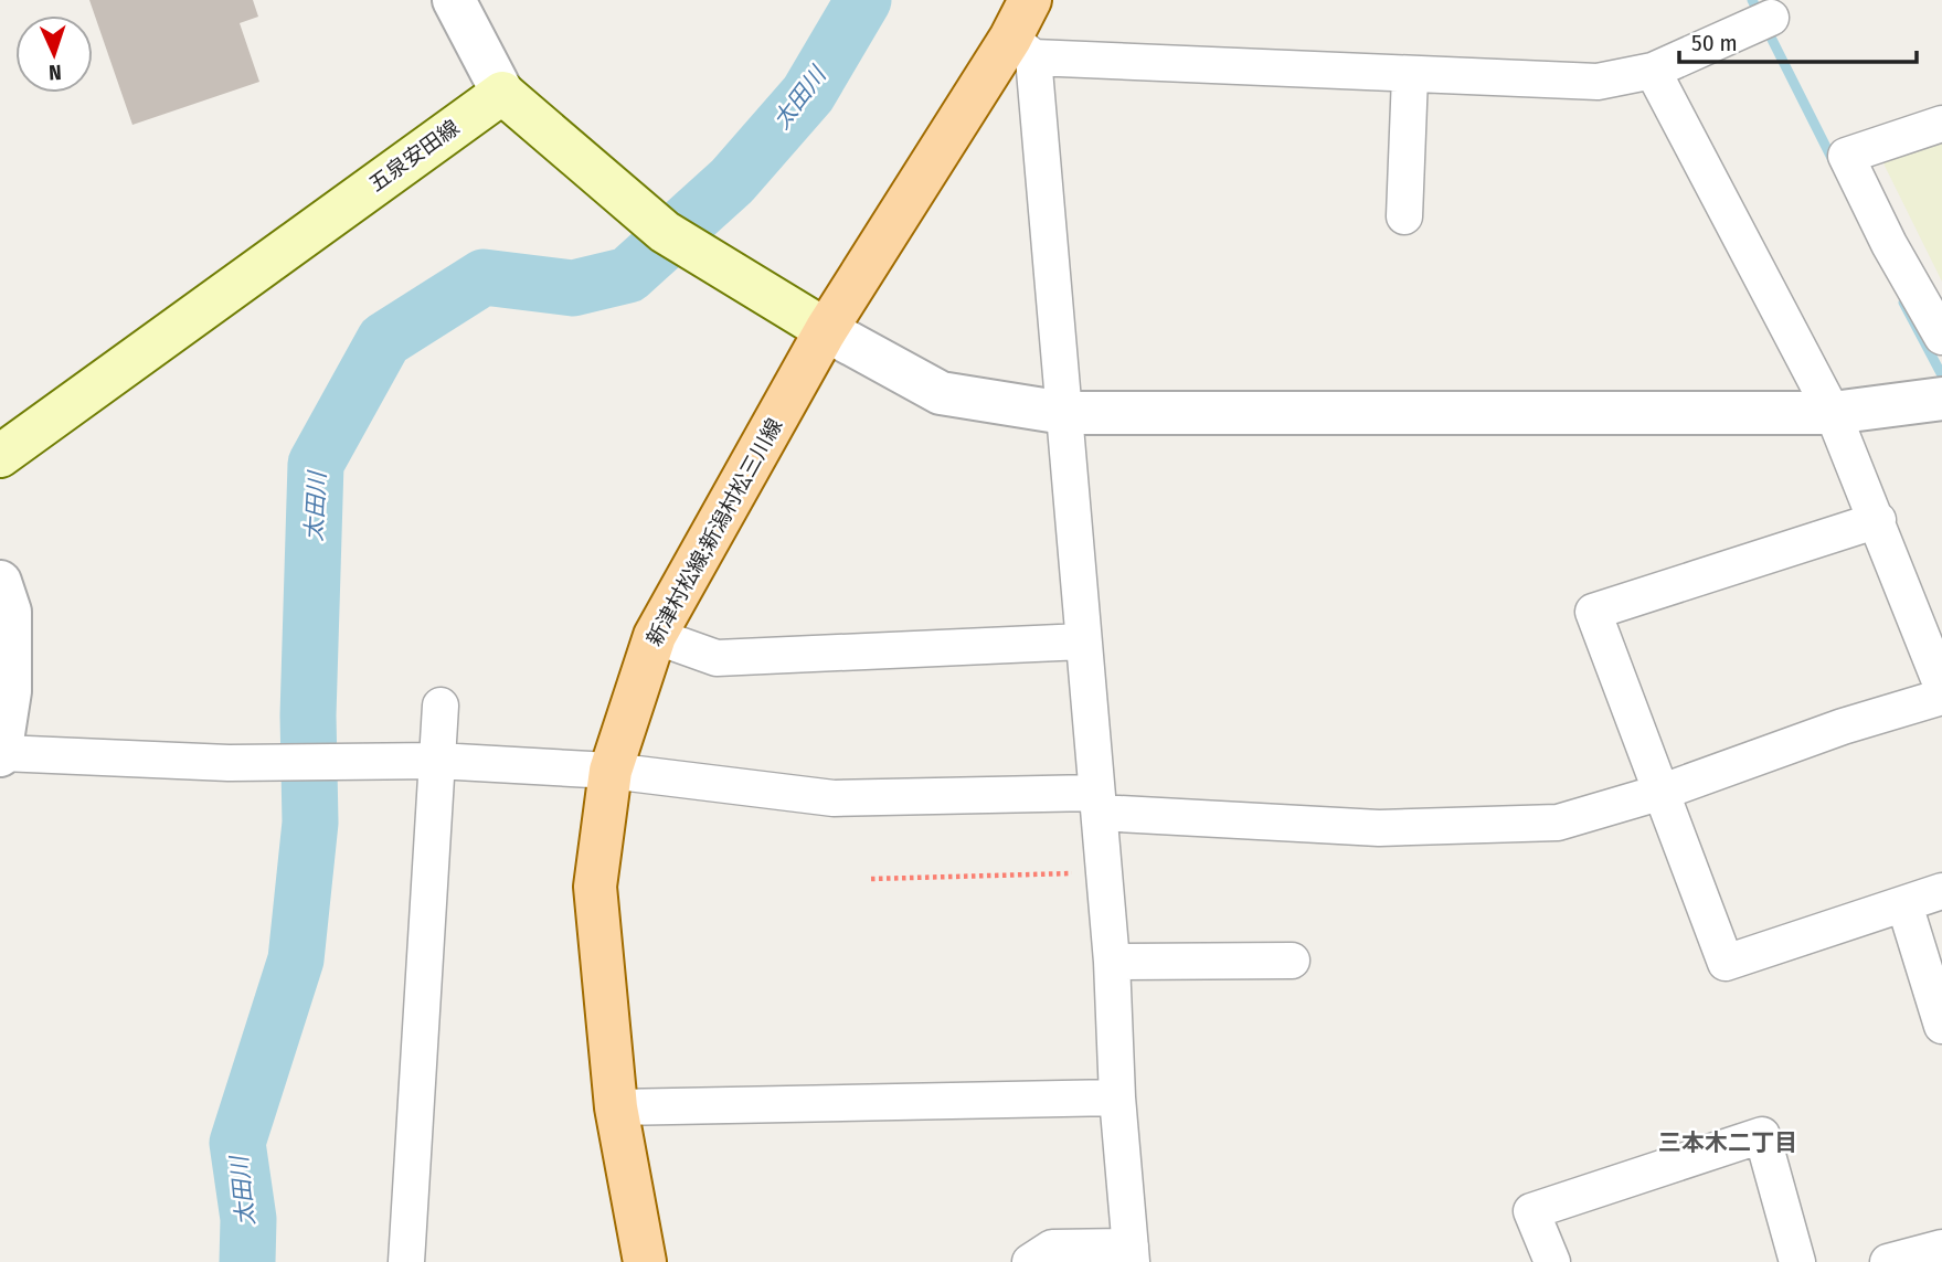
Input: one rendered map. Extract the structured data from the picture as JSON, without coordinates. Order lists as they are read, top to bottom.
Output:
{
  "streets": {
    "main road": ["五泉安田線", "新津村松線;新潟村松三川線"]
  },
  "districts": ["三本木二丁目"],
  "water": ["太田川"],
  "scale_bar": "50 m",
  "north": "bottom"
}
